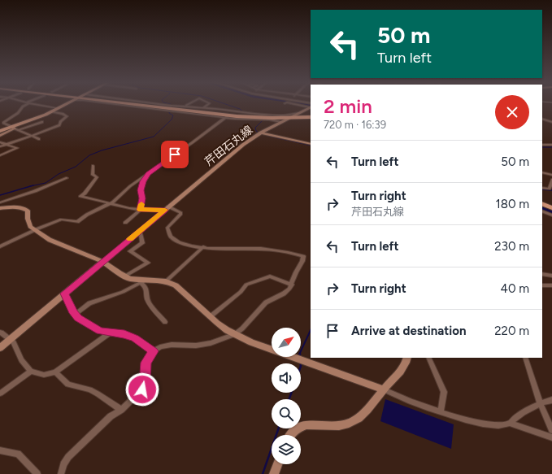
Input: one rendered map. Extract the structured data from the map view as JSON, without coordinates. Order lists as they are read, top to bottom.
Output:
{
  "streets": {
    "street": ["芹田石丸線"]
  },
  "north": "top right",
  "page": {
    "turn": ["50 m", "Turn left"],
    "heading": ["2 min", "720 m · 16:39"],
    "list": [
      {
        "name": "Turn left",
        "value": "50 m"
      },
      {
        "name": "Turn right",
        "note": "芹田石丸線",
        "value": "180 m"
      },
      {
        "name": "Turn left",
        "value": "230 m"
      },
      {
        "name": "Turn right",
        "value": "40 m"
      },
      {
        "name": "Arrive at destination",
        "value": "220 m"
      }
    ]
  }
}
